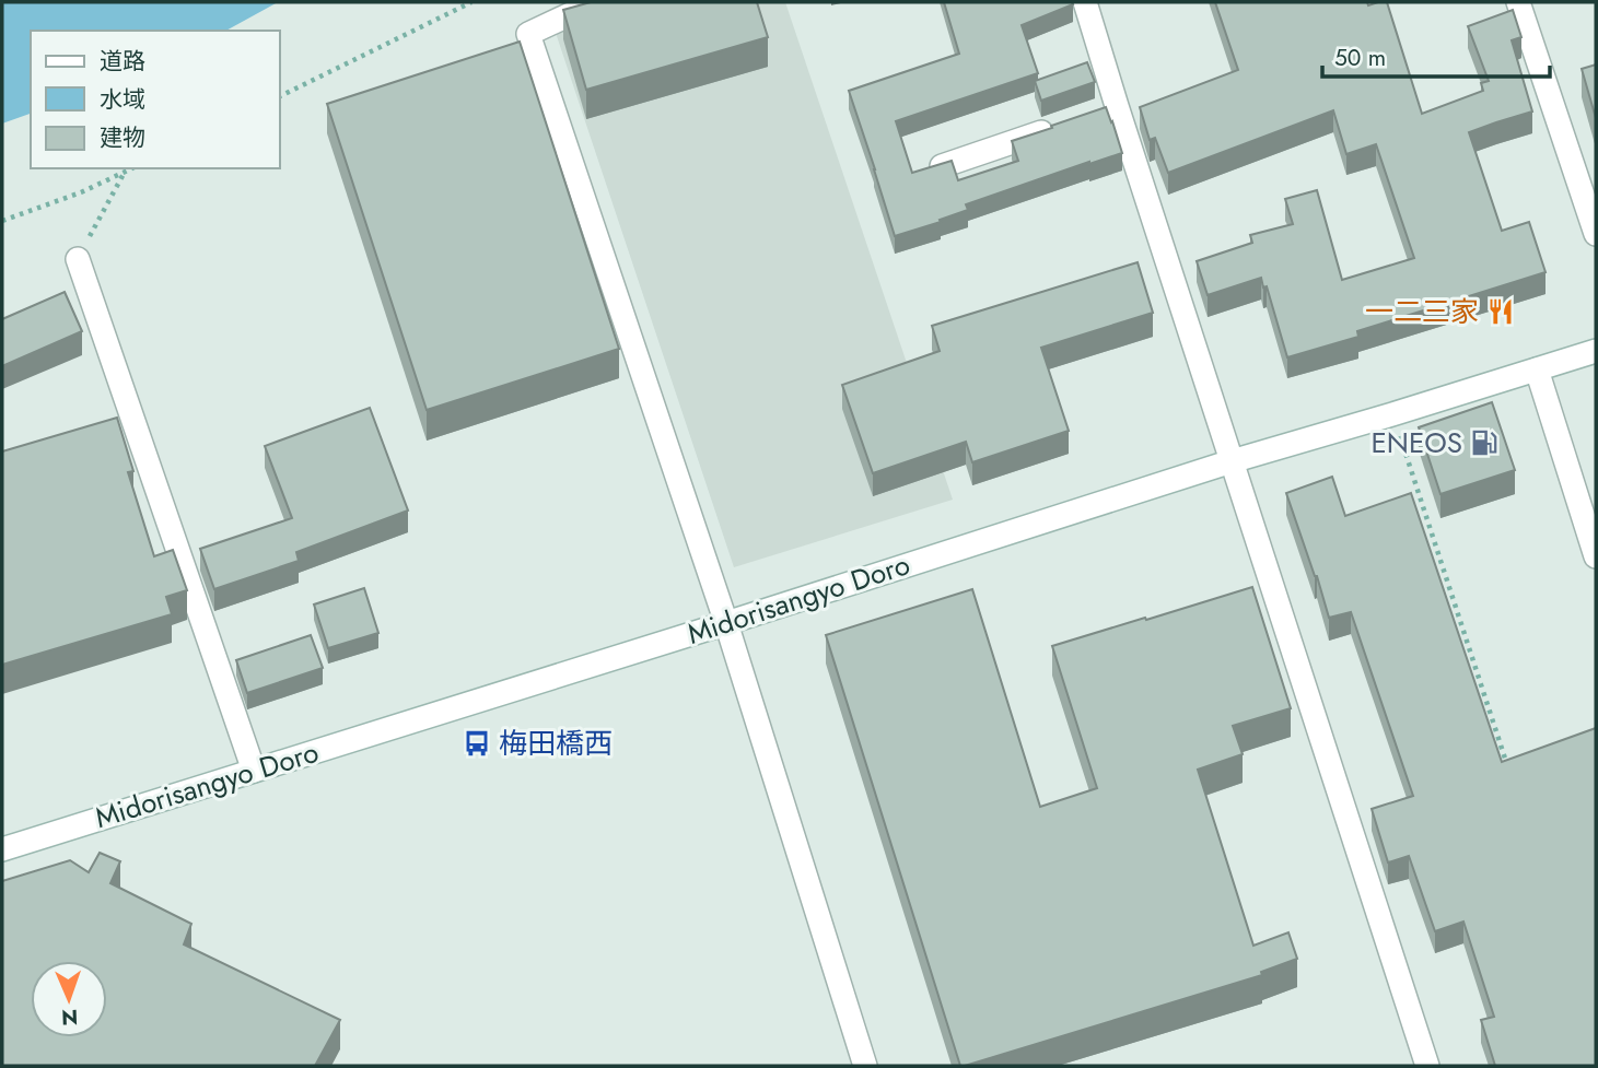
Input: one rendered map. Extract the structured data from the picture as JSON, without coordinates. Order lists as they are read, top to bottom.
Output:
{
  "streets": {
    "street": ["Midorisangyo Doro"]
  },
  "places": {
    "restaurant": ["一二三家"],
    "fuel station": ["ENEOS"],
    "bus stop": ["梅田橋西"]
  },
  "legend": ["道路", "水域", "建物"],
  "scale_bar": "50 m",
  "north": "bottom"
}
